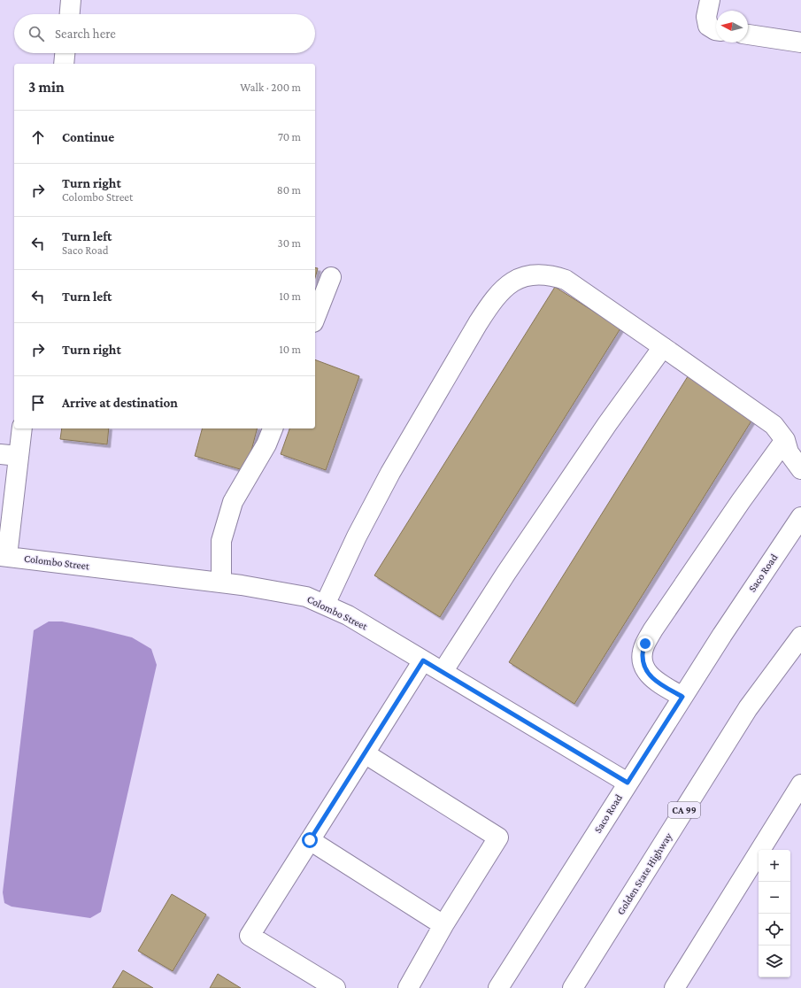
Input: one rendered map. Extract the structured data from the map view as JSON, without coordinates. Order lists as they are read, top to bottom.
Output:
{
  "streets": {
    "main road": [
      "Colombo Street",
      "Saco Road",
      "CA 99",
      "Golden State Highway"
    ]
  },
  "crossings": [
    ["Colombo Street", "Saco Road"]
  ],
  "north": "left",
  "page": {
    "search": "Search here",
    "heading": ["3 min", "Walk · 200 m"],
    "list": [
      ["Continue", "70 m"],
      ["Turn right", "Colombo Street", "80 m"],
      ["Turn left", "Saco Road", "30 m"],
      ["Turn left", "10 m"],
      ["Turn right", "10 m"],
      "Arrive at destination"
    ],
    "map_buttons": ["+", "−"]
  }
}
